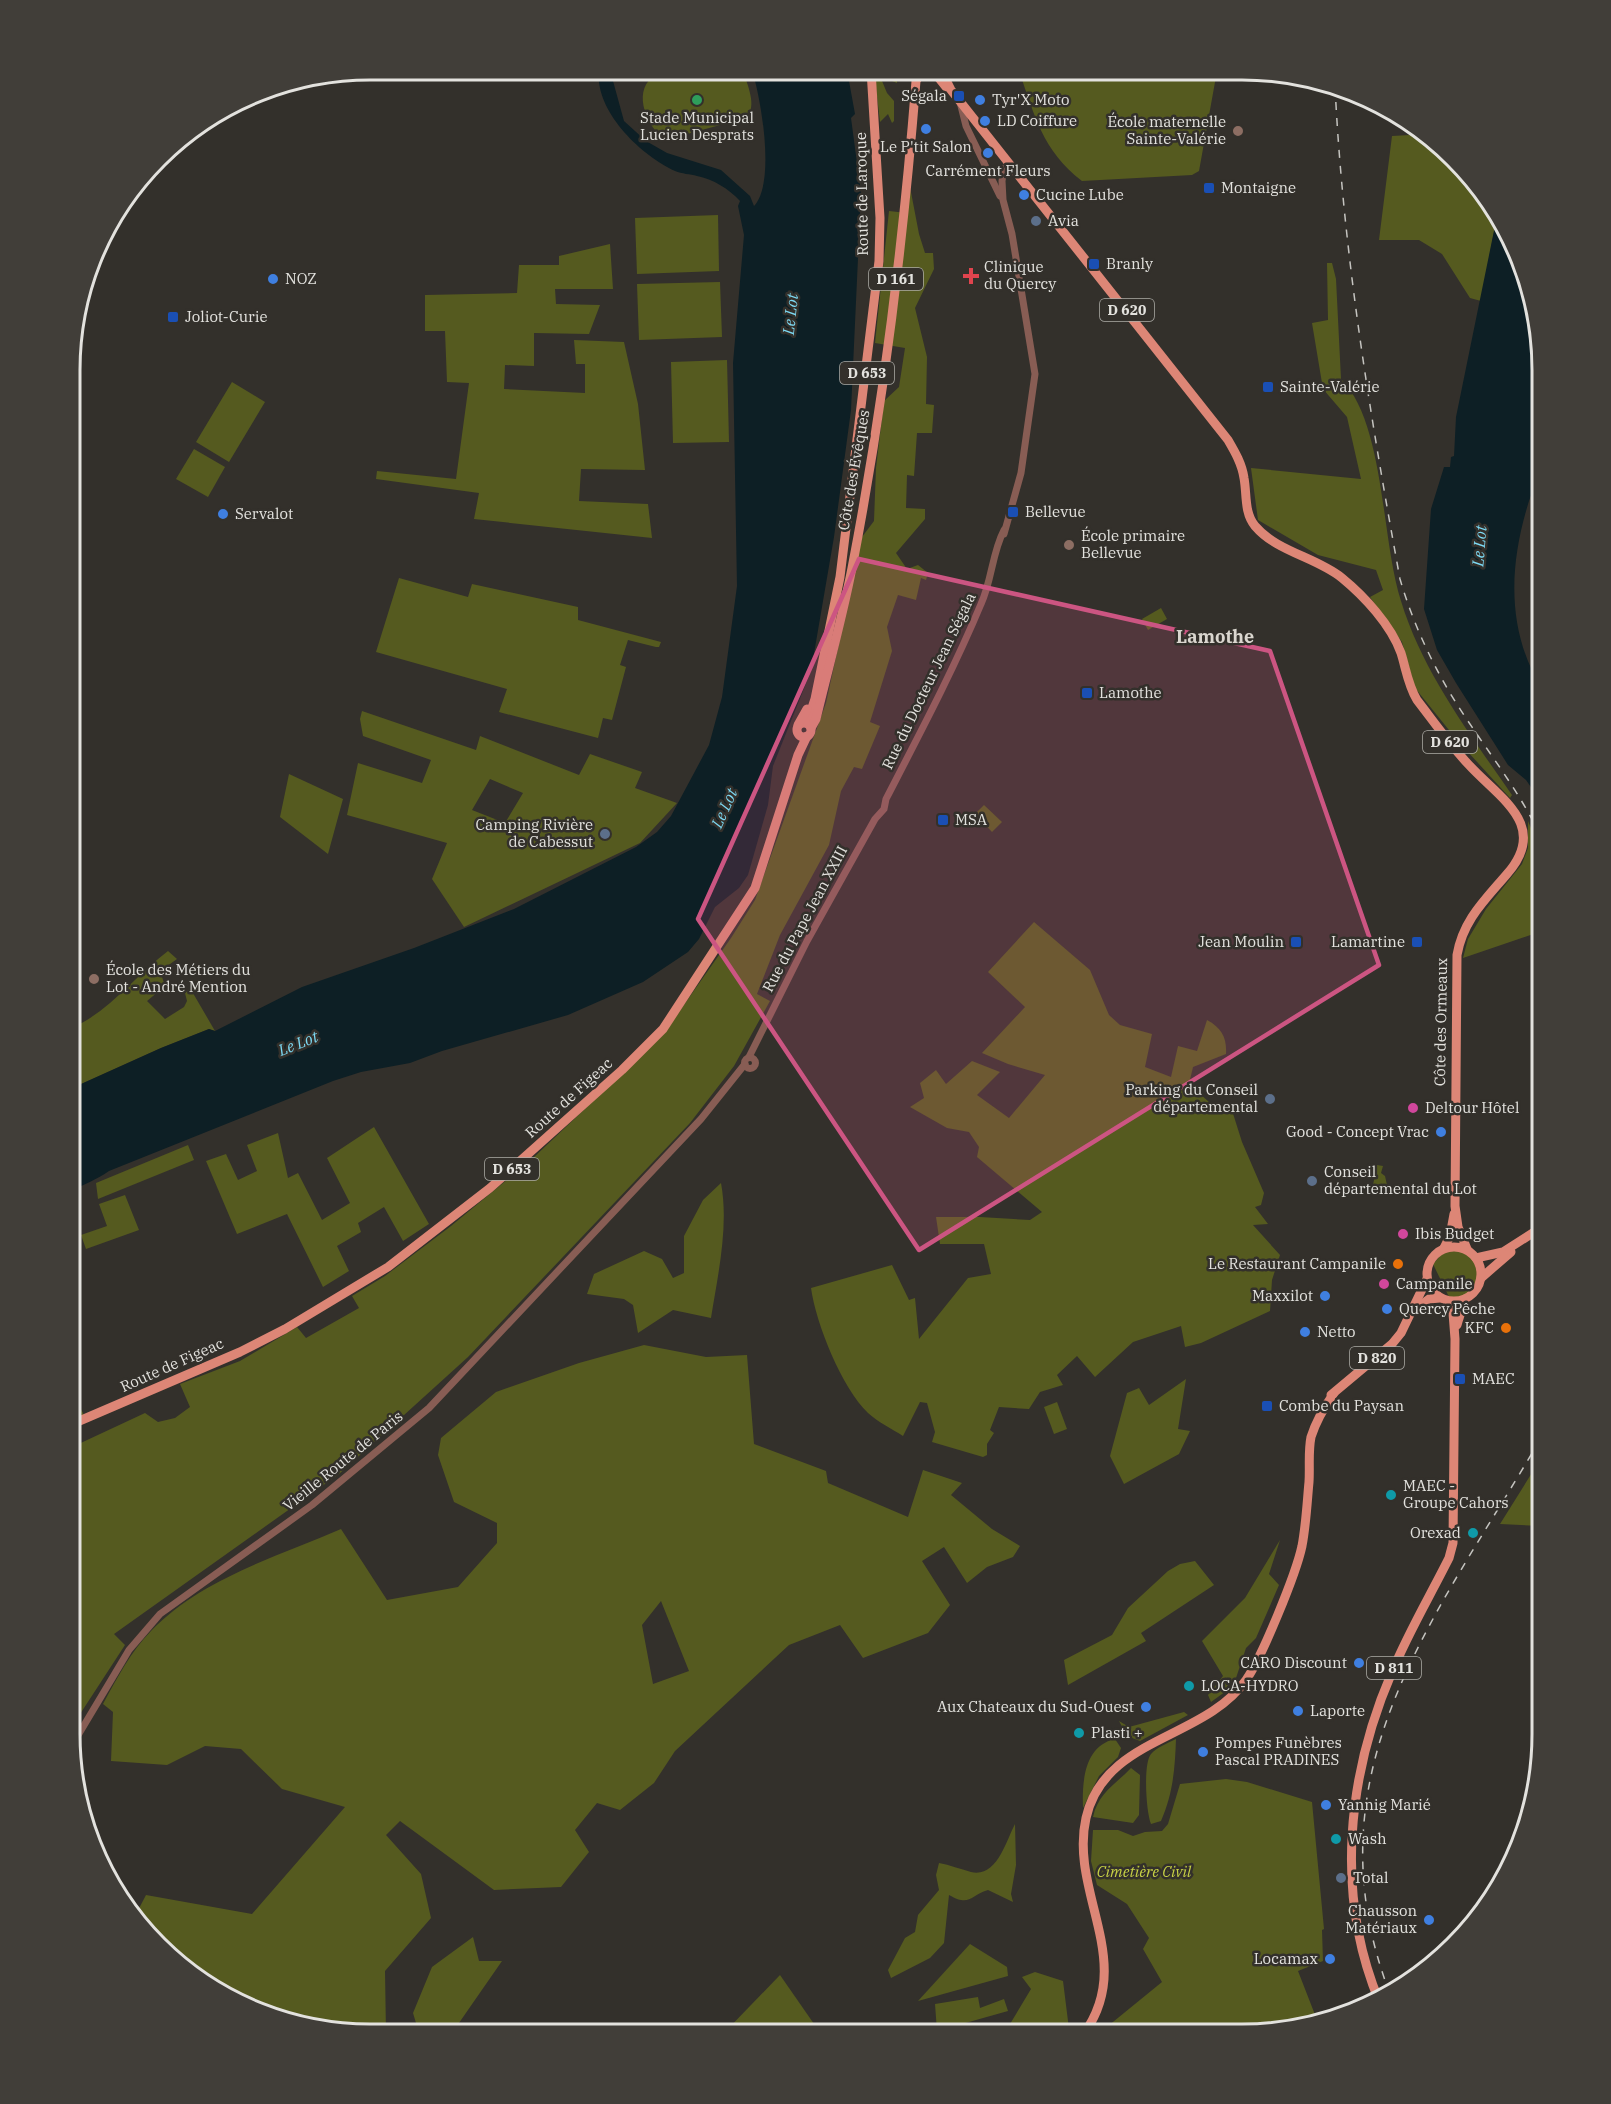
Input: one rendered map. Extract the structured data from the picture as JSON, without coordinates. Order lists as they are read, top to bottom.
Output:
{
  "streets": {
    "main road": [
      "Route de Laroque",
      "D 161",
      "D 620",
      "D 653",
      "Côte des Évêques",
      "Côte des Ormeaux",
      "Route de Figeac",
      "D 820",
      "D 811"
    ],
    "street": ["Rue du Docteur Jean Ségala", "Rue du Pape Jean XXIII", "Vieille Route de Paris"]
  },
  "crossings": [
    ["Route de Laroque", "Côte des Évêques"],
    ["Route de Laroque", "Route de Figeac"],
    ["D 620", "Rue du Docteur Jean Ségala"],
    ["D 620", "Côte des Ormeaux"],
    ["Côte des Évêques", "Route de Figeac"],
    ["Rue du Docteur Jean Ségala", "Rue du Pape Jean XXIII"],
    ["Rue du Docteur Jean Ségala", "Côte des Ormeaux"],
    ["Rue du Pape Jean XXIII", "Vieille Route de Paris"],
    ["Côte des Ormeaux", "D 820"],
    ["Côte des Ormeaux", "D 811"],
    ["D 820", "D 811"]
  ],
  "districts": ["Lamothe"],
  "water": ["Le Lot"],
  "parks": ["Cimetière Civil"],
  "places": {
    "transit": [
      "Ségala",
      "Montaigne",
      "Branly",
      "Joliot-Curie",
      "Sainte-Valérie",
      "Bellevue",
      "Lamothe",
      "MSA",
      "Jean Moulin",
      "Lamartine",
      "MAEC",
      "Combe du Paysan"
    ],
    "other": [
      "Stade Municipal Lucien Desprats",
      "Tyr'X Moto",
      "LD Coiffure",
      "Le P'tit Salon",
      "École maternelle Sainte-Valérie",
      "Carrément Fleurs",
      "Cucine Lube",
      "Avia",
      "NOZ",
      "Servalot",
      "École primaire Bellevue",
      "Camping Rivière de Cabessut",
      "École des Métiers du Lot - André Mention",
      "Parking du Conseil départemental",
      "Deltour Hôtel",
      "Good - Concept Vrac",
      "Conseil départemental du Lot",
      "Ibis Budget",
      "Le Restaurant Campanile",
      "Campanile",
      "Maxxilot",
      "Quercy Pêche",
      "KFC",
      "Netto",
      "MAEC - Groupe Cahors",
      "Orexad",
      "CARO Discount",
      "LOCA-HYDRO",
      "Aux Chateaux du Sud-Ouest",
      "Laporte",
      "Plasti +",
      "Pompes Funèbres Pascal PRADINES",
      "Yannig Marié",
      "Wash",
      "Total",
      "Chausson Matériaux",
      "Locamax"
    ],
    "health": ["Clinique du Quercy"]
  }
}
